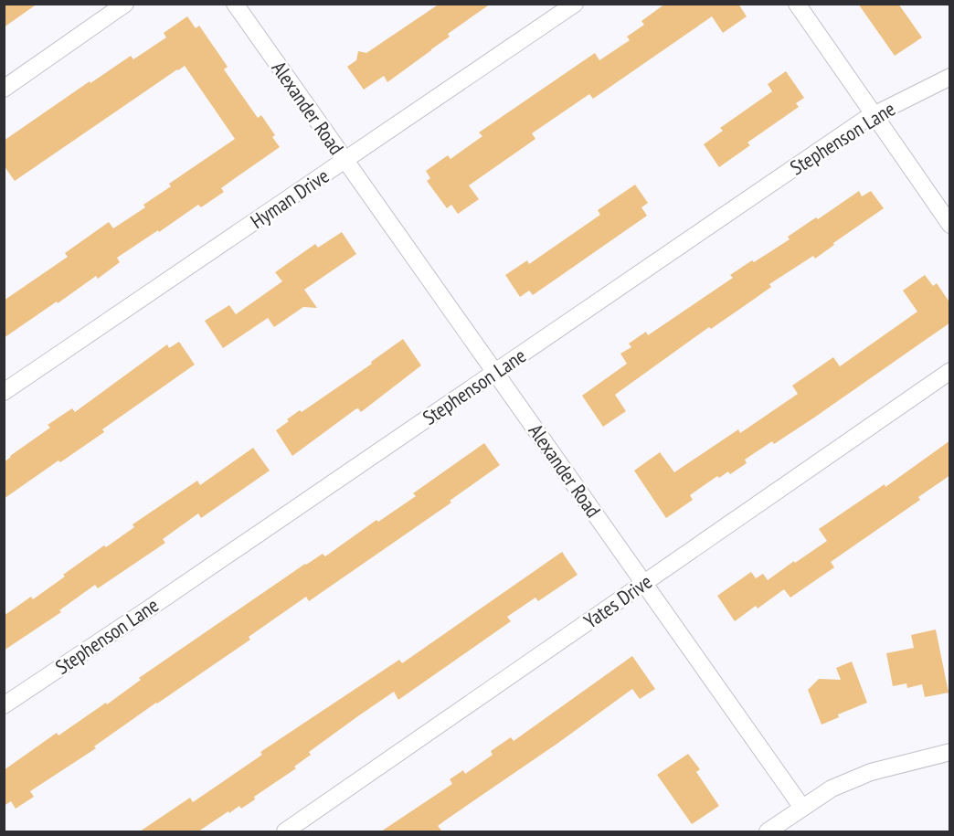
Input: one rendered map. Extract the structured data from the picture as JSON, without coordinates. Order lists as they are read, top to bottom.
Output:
{
  "streets": {
    "street": [
      "Alexander Road",
      "Stephenson Lane",
      "Hyman Drive",
      "Yates Drive"
    ]
  },
  "crossings": [
    ["Alexander Road", "Stephenson Lane"],
    ["Alexander Road", "Hyman Drive"],
    ["Alexander Road", "Yates Drive"]
  ]
}
